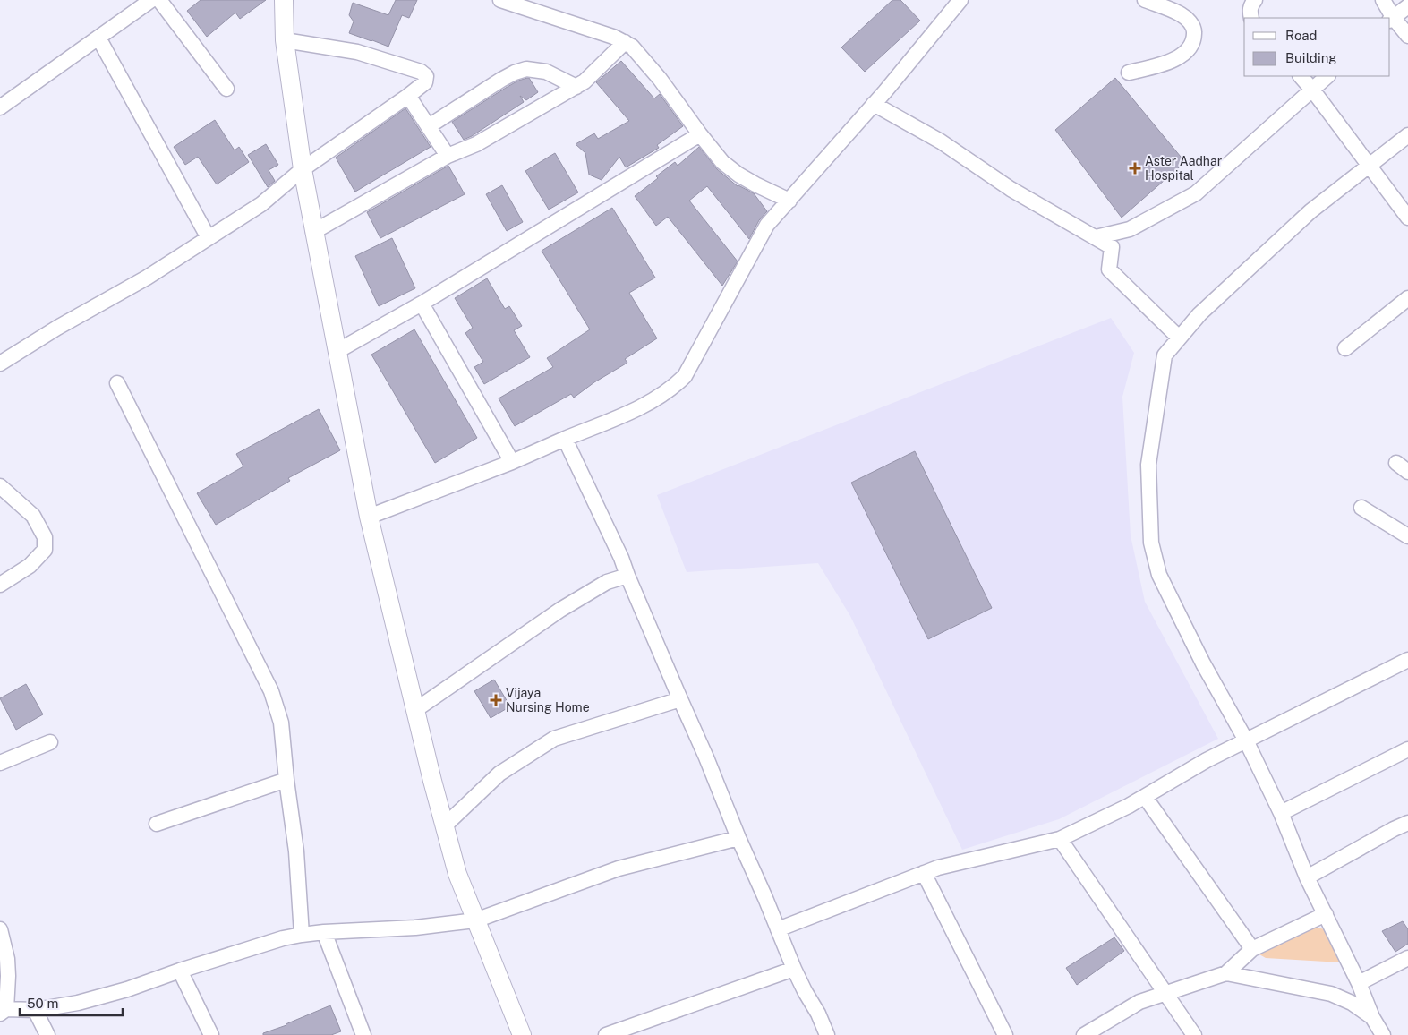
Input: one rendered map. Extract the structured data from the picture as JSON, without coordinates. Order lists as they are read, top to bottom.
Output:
{
  "places": {
    "health": ["Aster Aadhar Hospital", "Vijaya Nursing Home"]
  },
  "legend": ["Road", "Building"],
  "scale_bar": "50 m"
}
